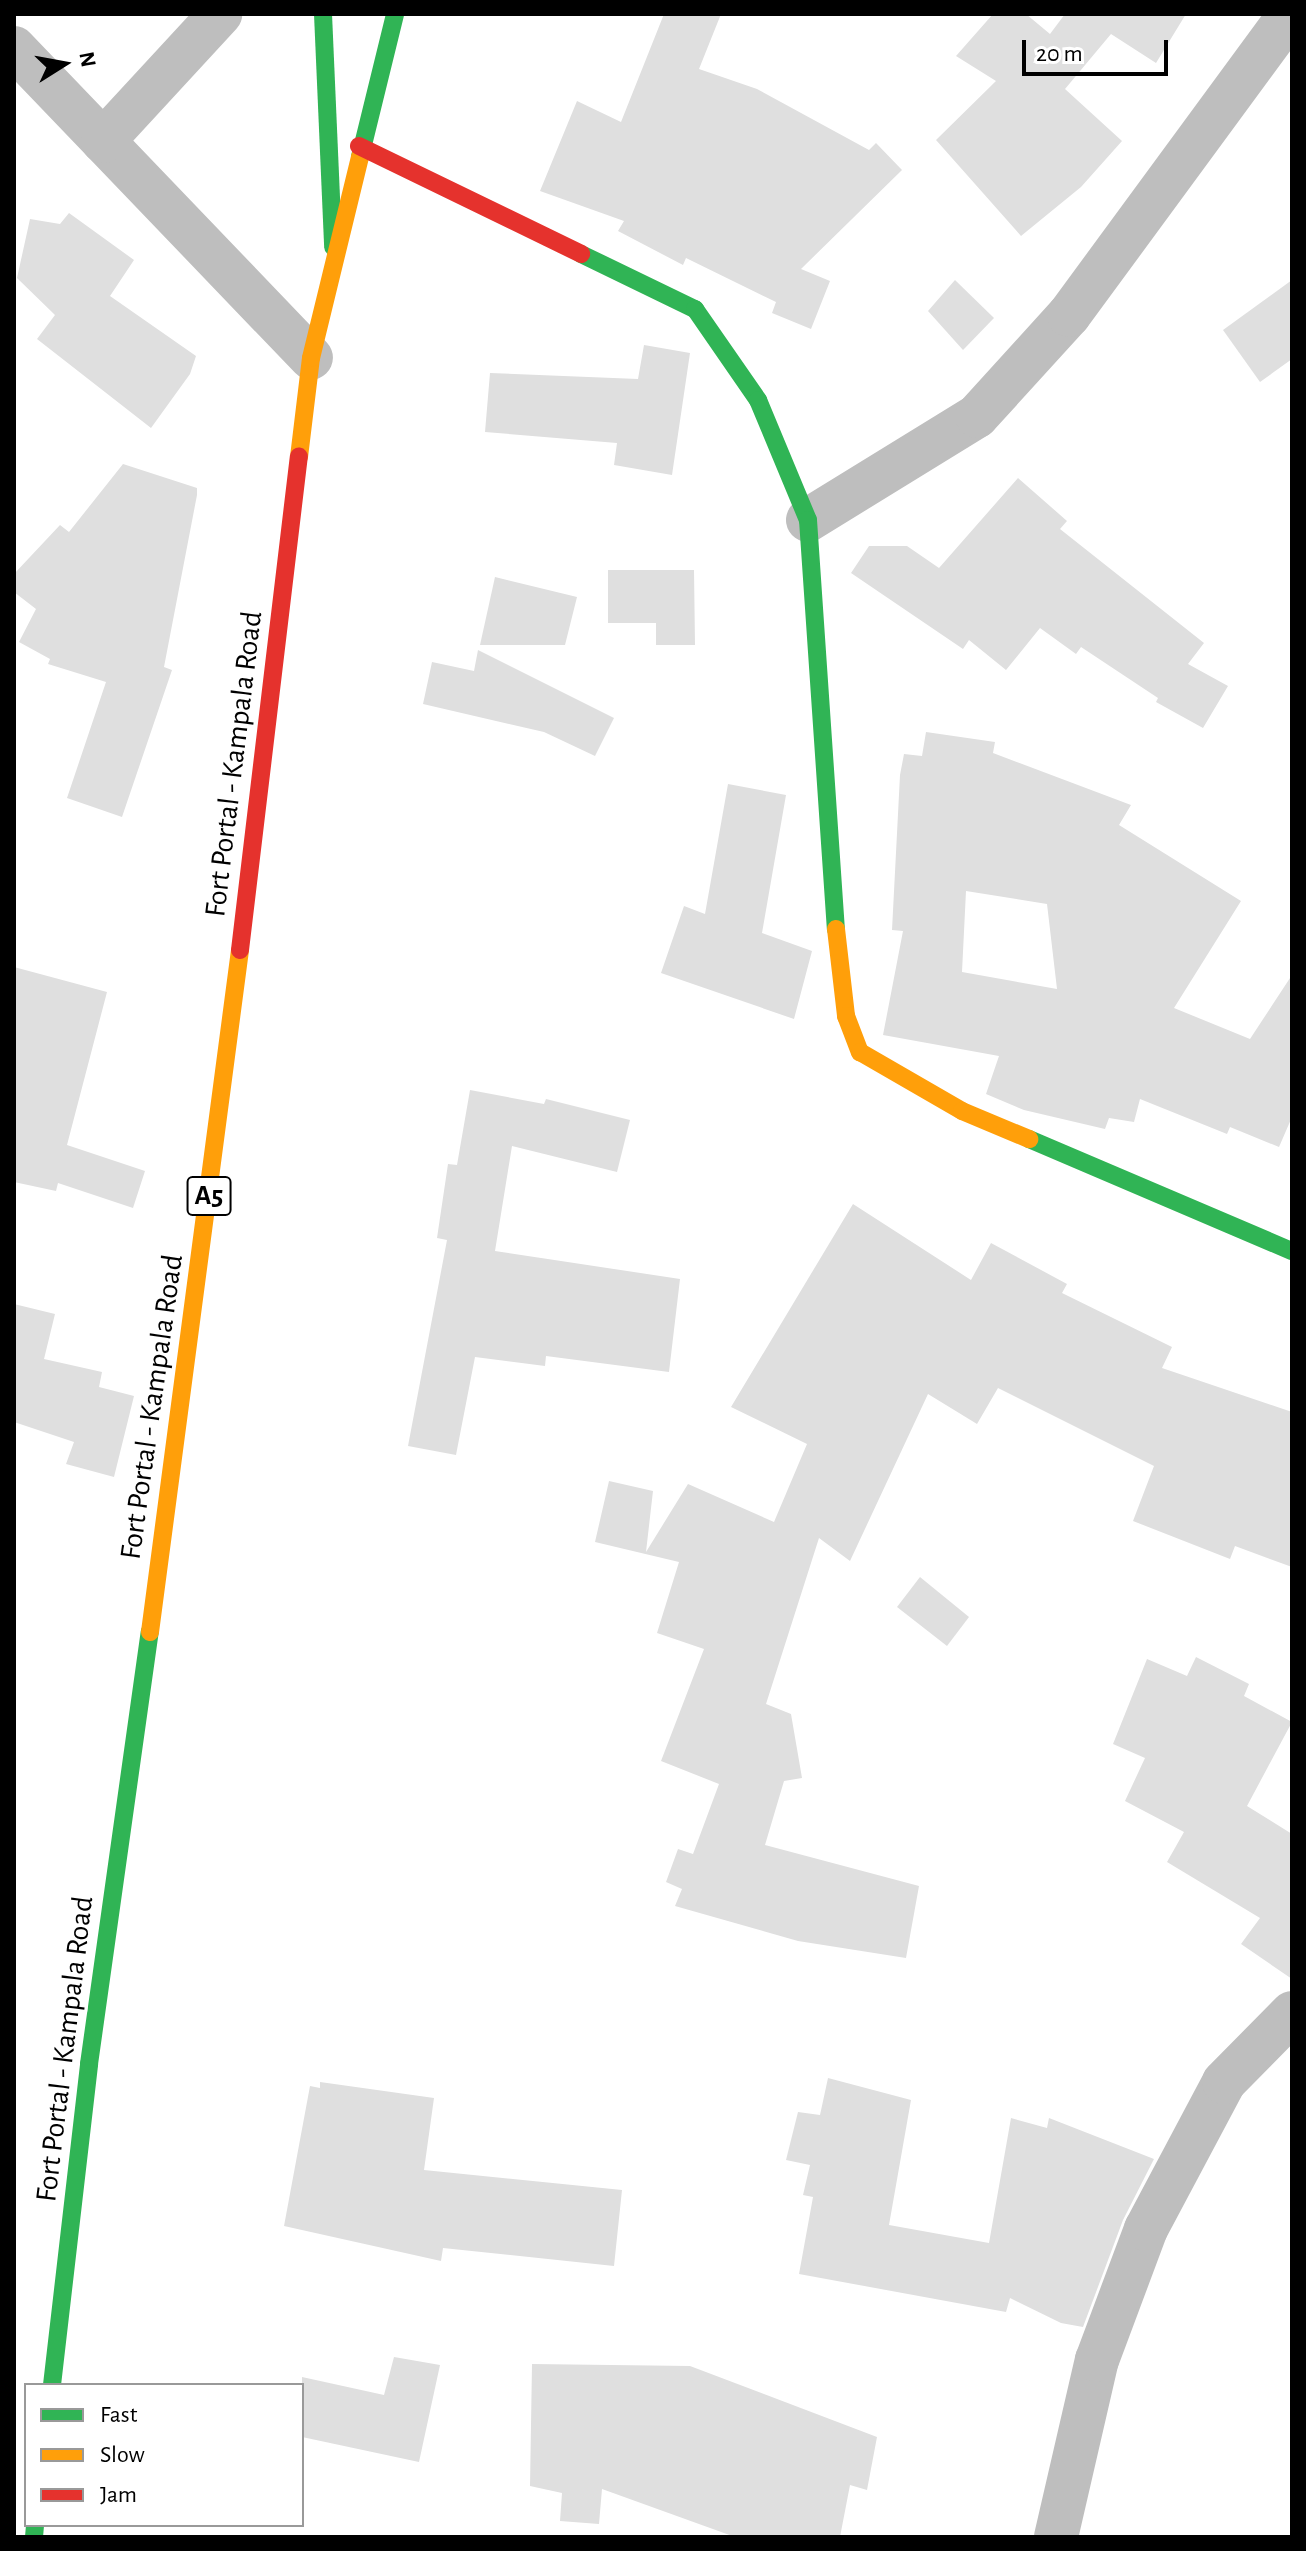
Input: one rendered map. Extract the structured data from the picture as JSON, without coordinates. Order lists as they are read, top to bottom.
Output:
{
  "streets": {
    "main road": ["Fort Portal - Kampala Road", "A5"]
  },
  "legend": ["Fast", "Slow", "Jam"],
  "scale_bar": "20 m",
  "north": "right"
}
